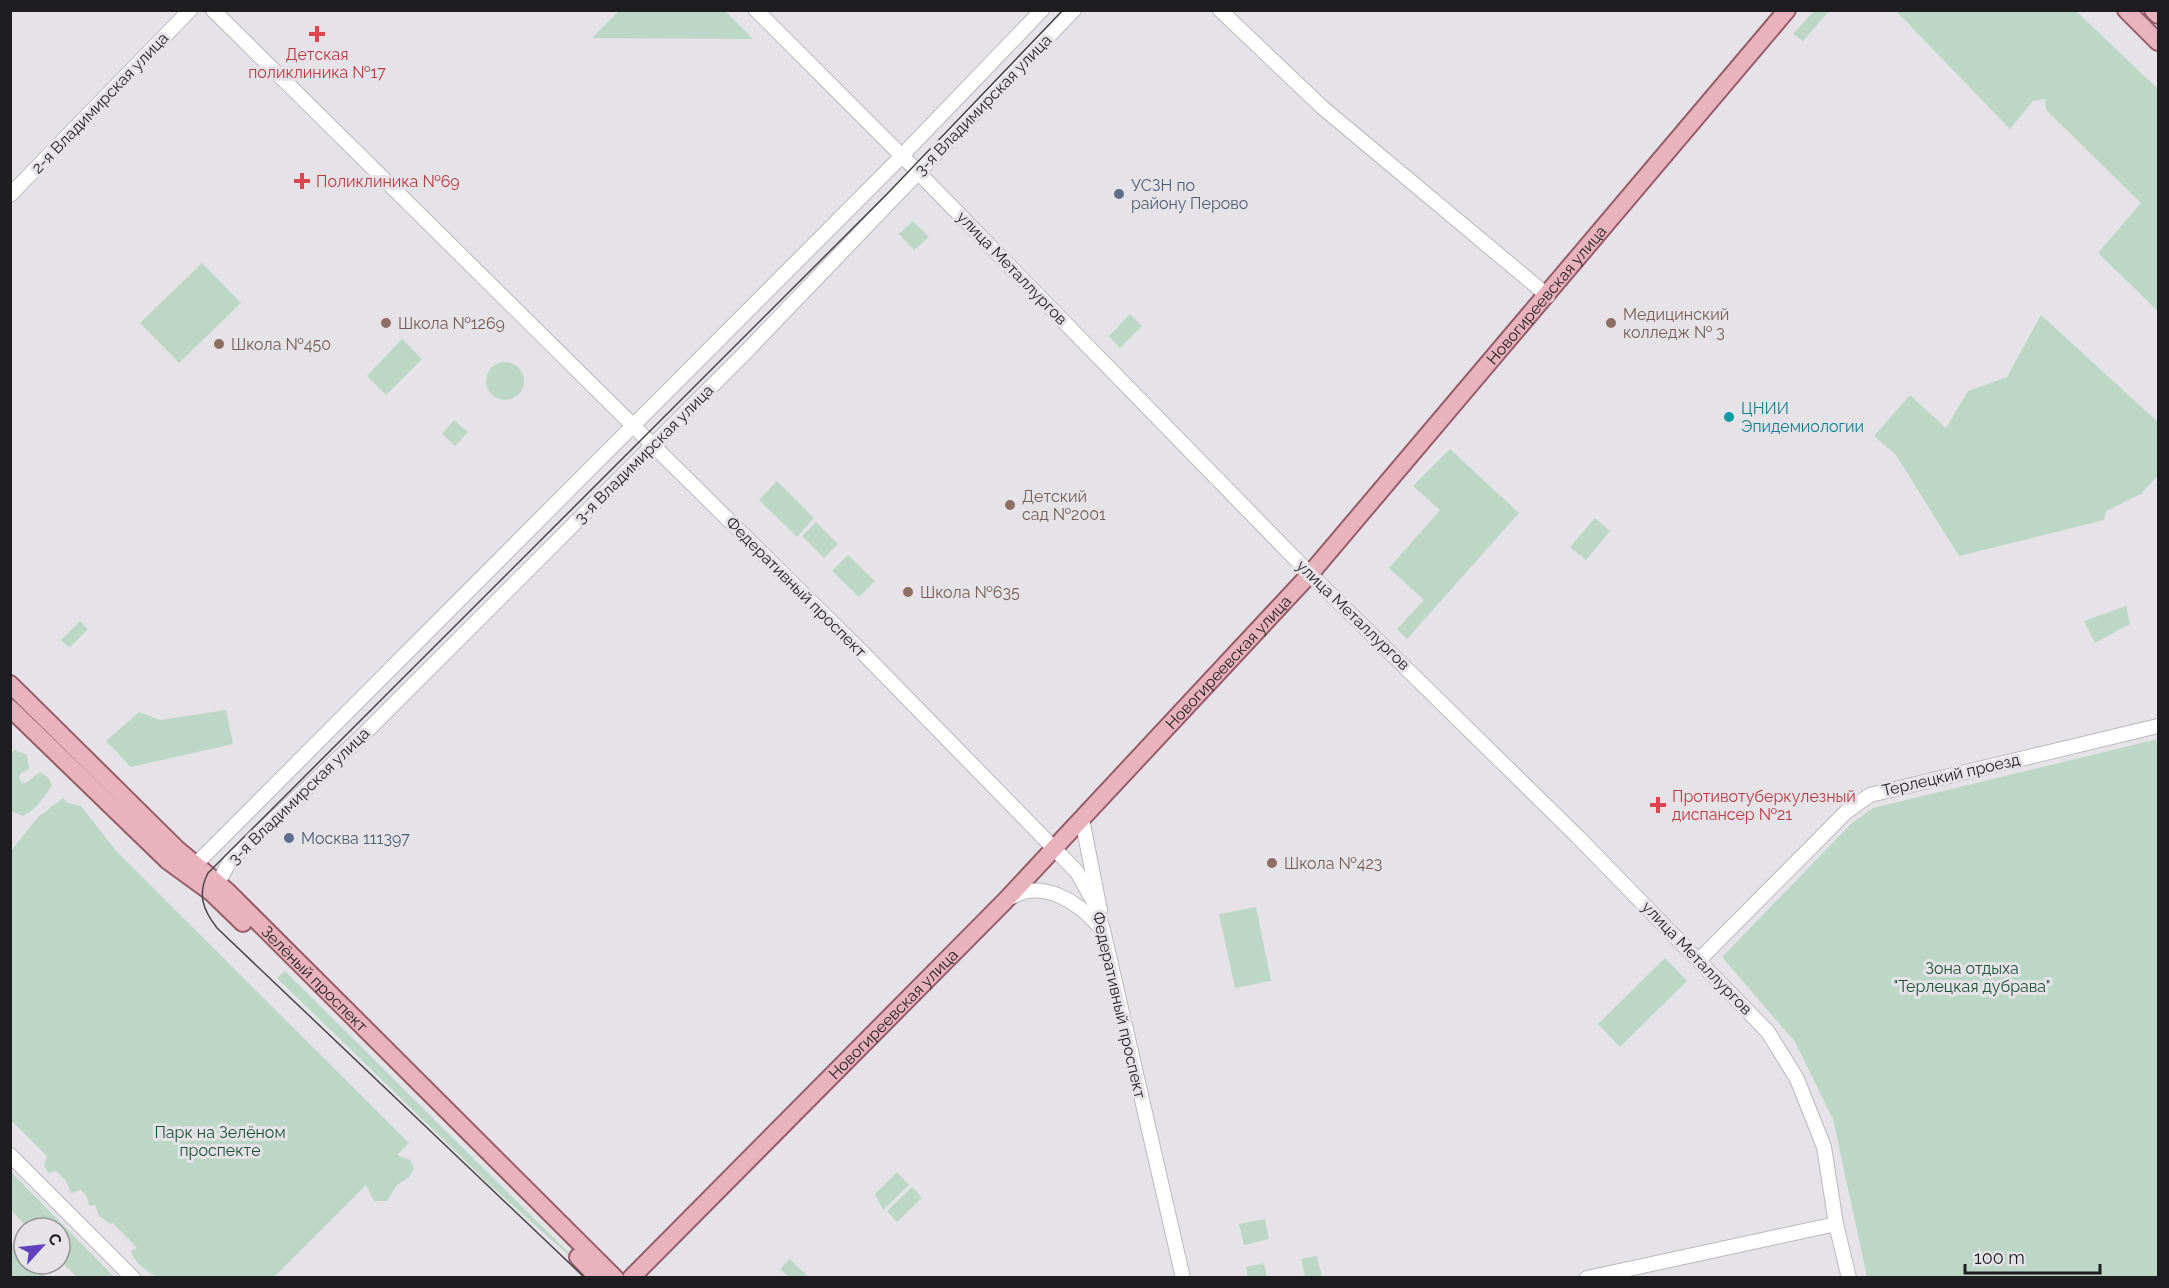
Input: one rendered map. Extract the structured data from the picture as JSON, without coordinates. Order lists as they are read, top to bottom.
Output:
{
  "streets": {
    "main road": ["Новогиреевская улица", "Зелёный проспект"],
    "street": [
      "2-я Владимирская улица",
      "3-я Владимирская улица",
      "улица Металлургов",
      "Федеративный проспект",
      "Терлецкий проезд"
    ]
  },
  "crossings": [
    ["3-я Владимирская улица", "улица Металлургов"],
    ["3-я Владимирская улица", "Федеративный проспект"],
    ["3-я Владимирская улица", "Зелёный проспект"],
    ["улица Металлургов", "Новогиреевская улица"],
    ["улица Металлургов", "Терлецкий проезд"],
    ["Новогиреевская улица", "Федеративный проспект"]
  ],
  "parks": ["Зона отдыха \"Терлецкая дубрава\"", "Парк на Зелёном проспекте"],
  "places": {
    "health": ["Детская поликлиника №17", "Поликлиника №69", "Противотуберкулезный диспансер №21"],
    "other": [
      "УСЗН по району Перово",
      "Школа №1269",
      "Медицинский колледж № 3",
      "Школа №450",
      "ЦНИИ Эпидемиологии",
      "Детский сад №2001",
      "Школа №635",
      "Москва 111397",
      "Школа №423"
    ]
  },
  "scale_bar": "100 m",
  "north": "top right"
}
